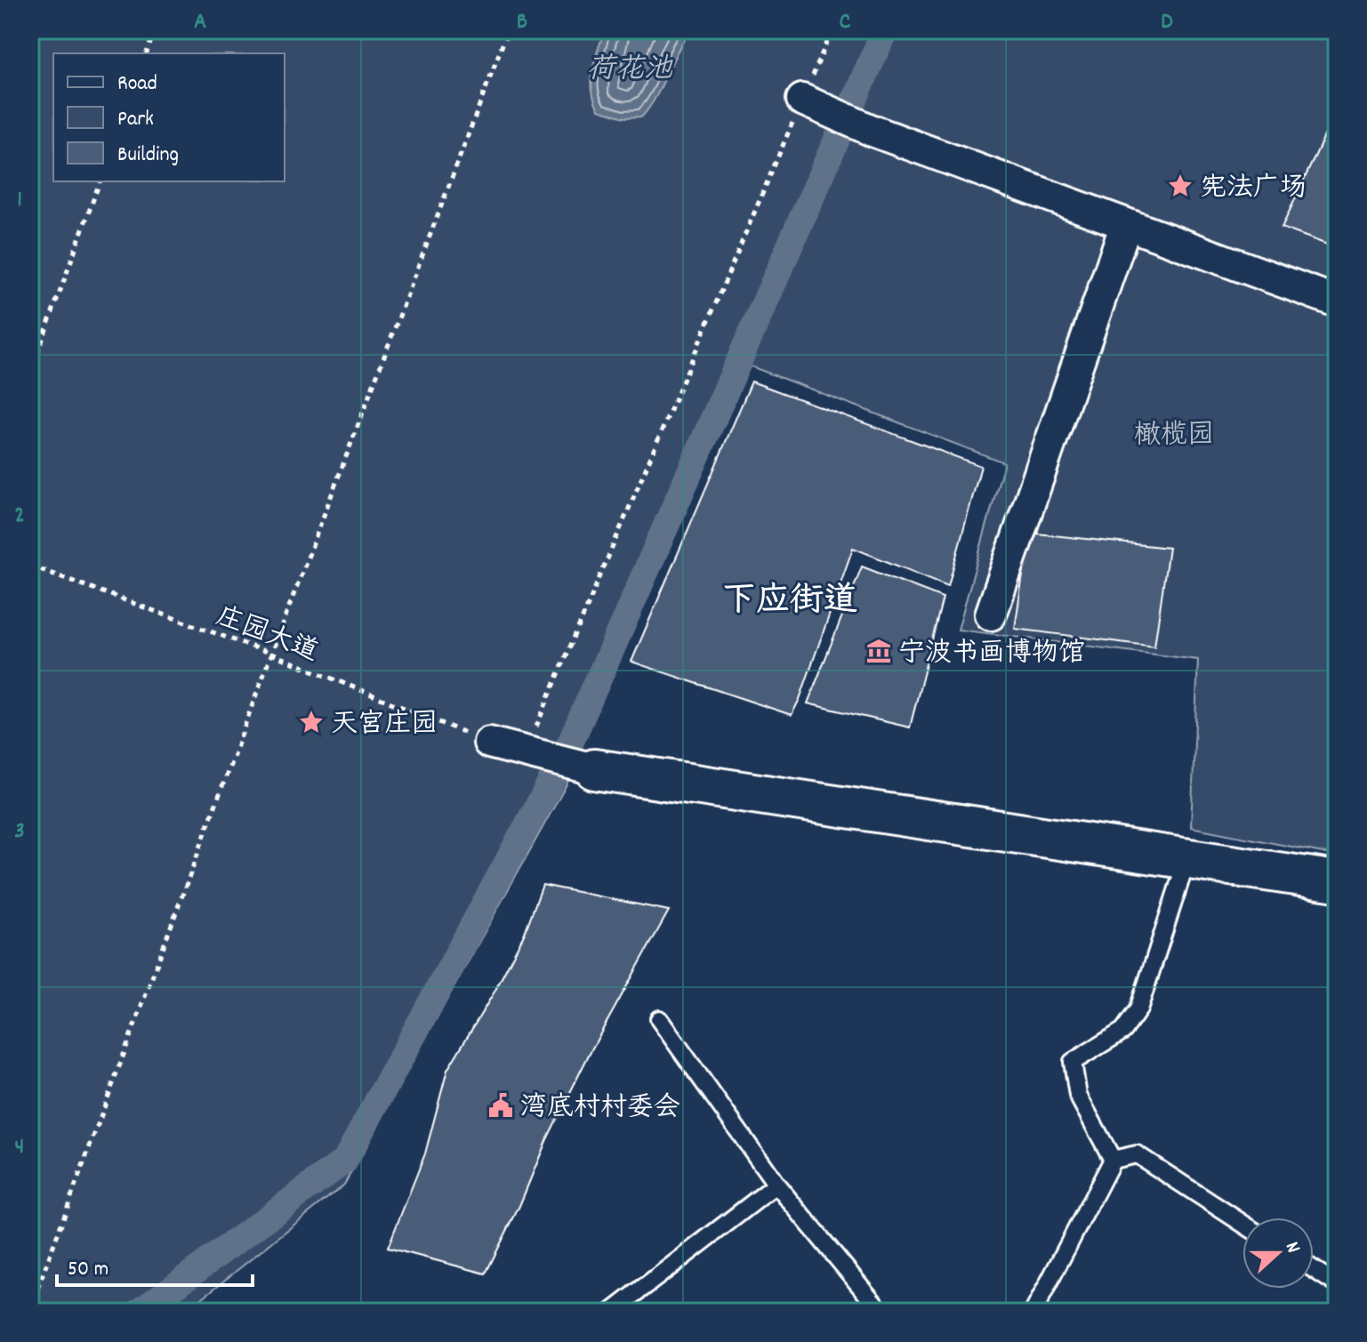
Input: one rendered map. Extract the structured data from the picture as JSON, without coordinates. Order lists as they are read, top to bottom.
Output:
{
  "streets": {
    "path": ["庄园大道"]
  },
  "districts": ["下应街道"],
  "water": ["荷花池"],
  "parks": ["橄榄园"],
  "places": {
    "place": ["宪法广场", "天宫庄园"],
    "museum": ["宁波书画博物馆"],
    "public building": ["湾底村村委会"]
  },
  "legend": ["Road", "Park", "Building"],
  "scale_bar": "50 m",
  "north": "right",
  "grid": {
    "columns": [
      "A",
      "B",
      "C",
      "D"
    ],
    "rows": [
      "1",
      "2",
      "3",
      "4"
    ]
  }
}
